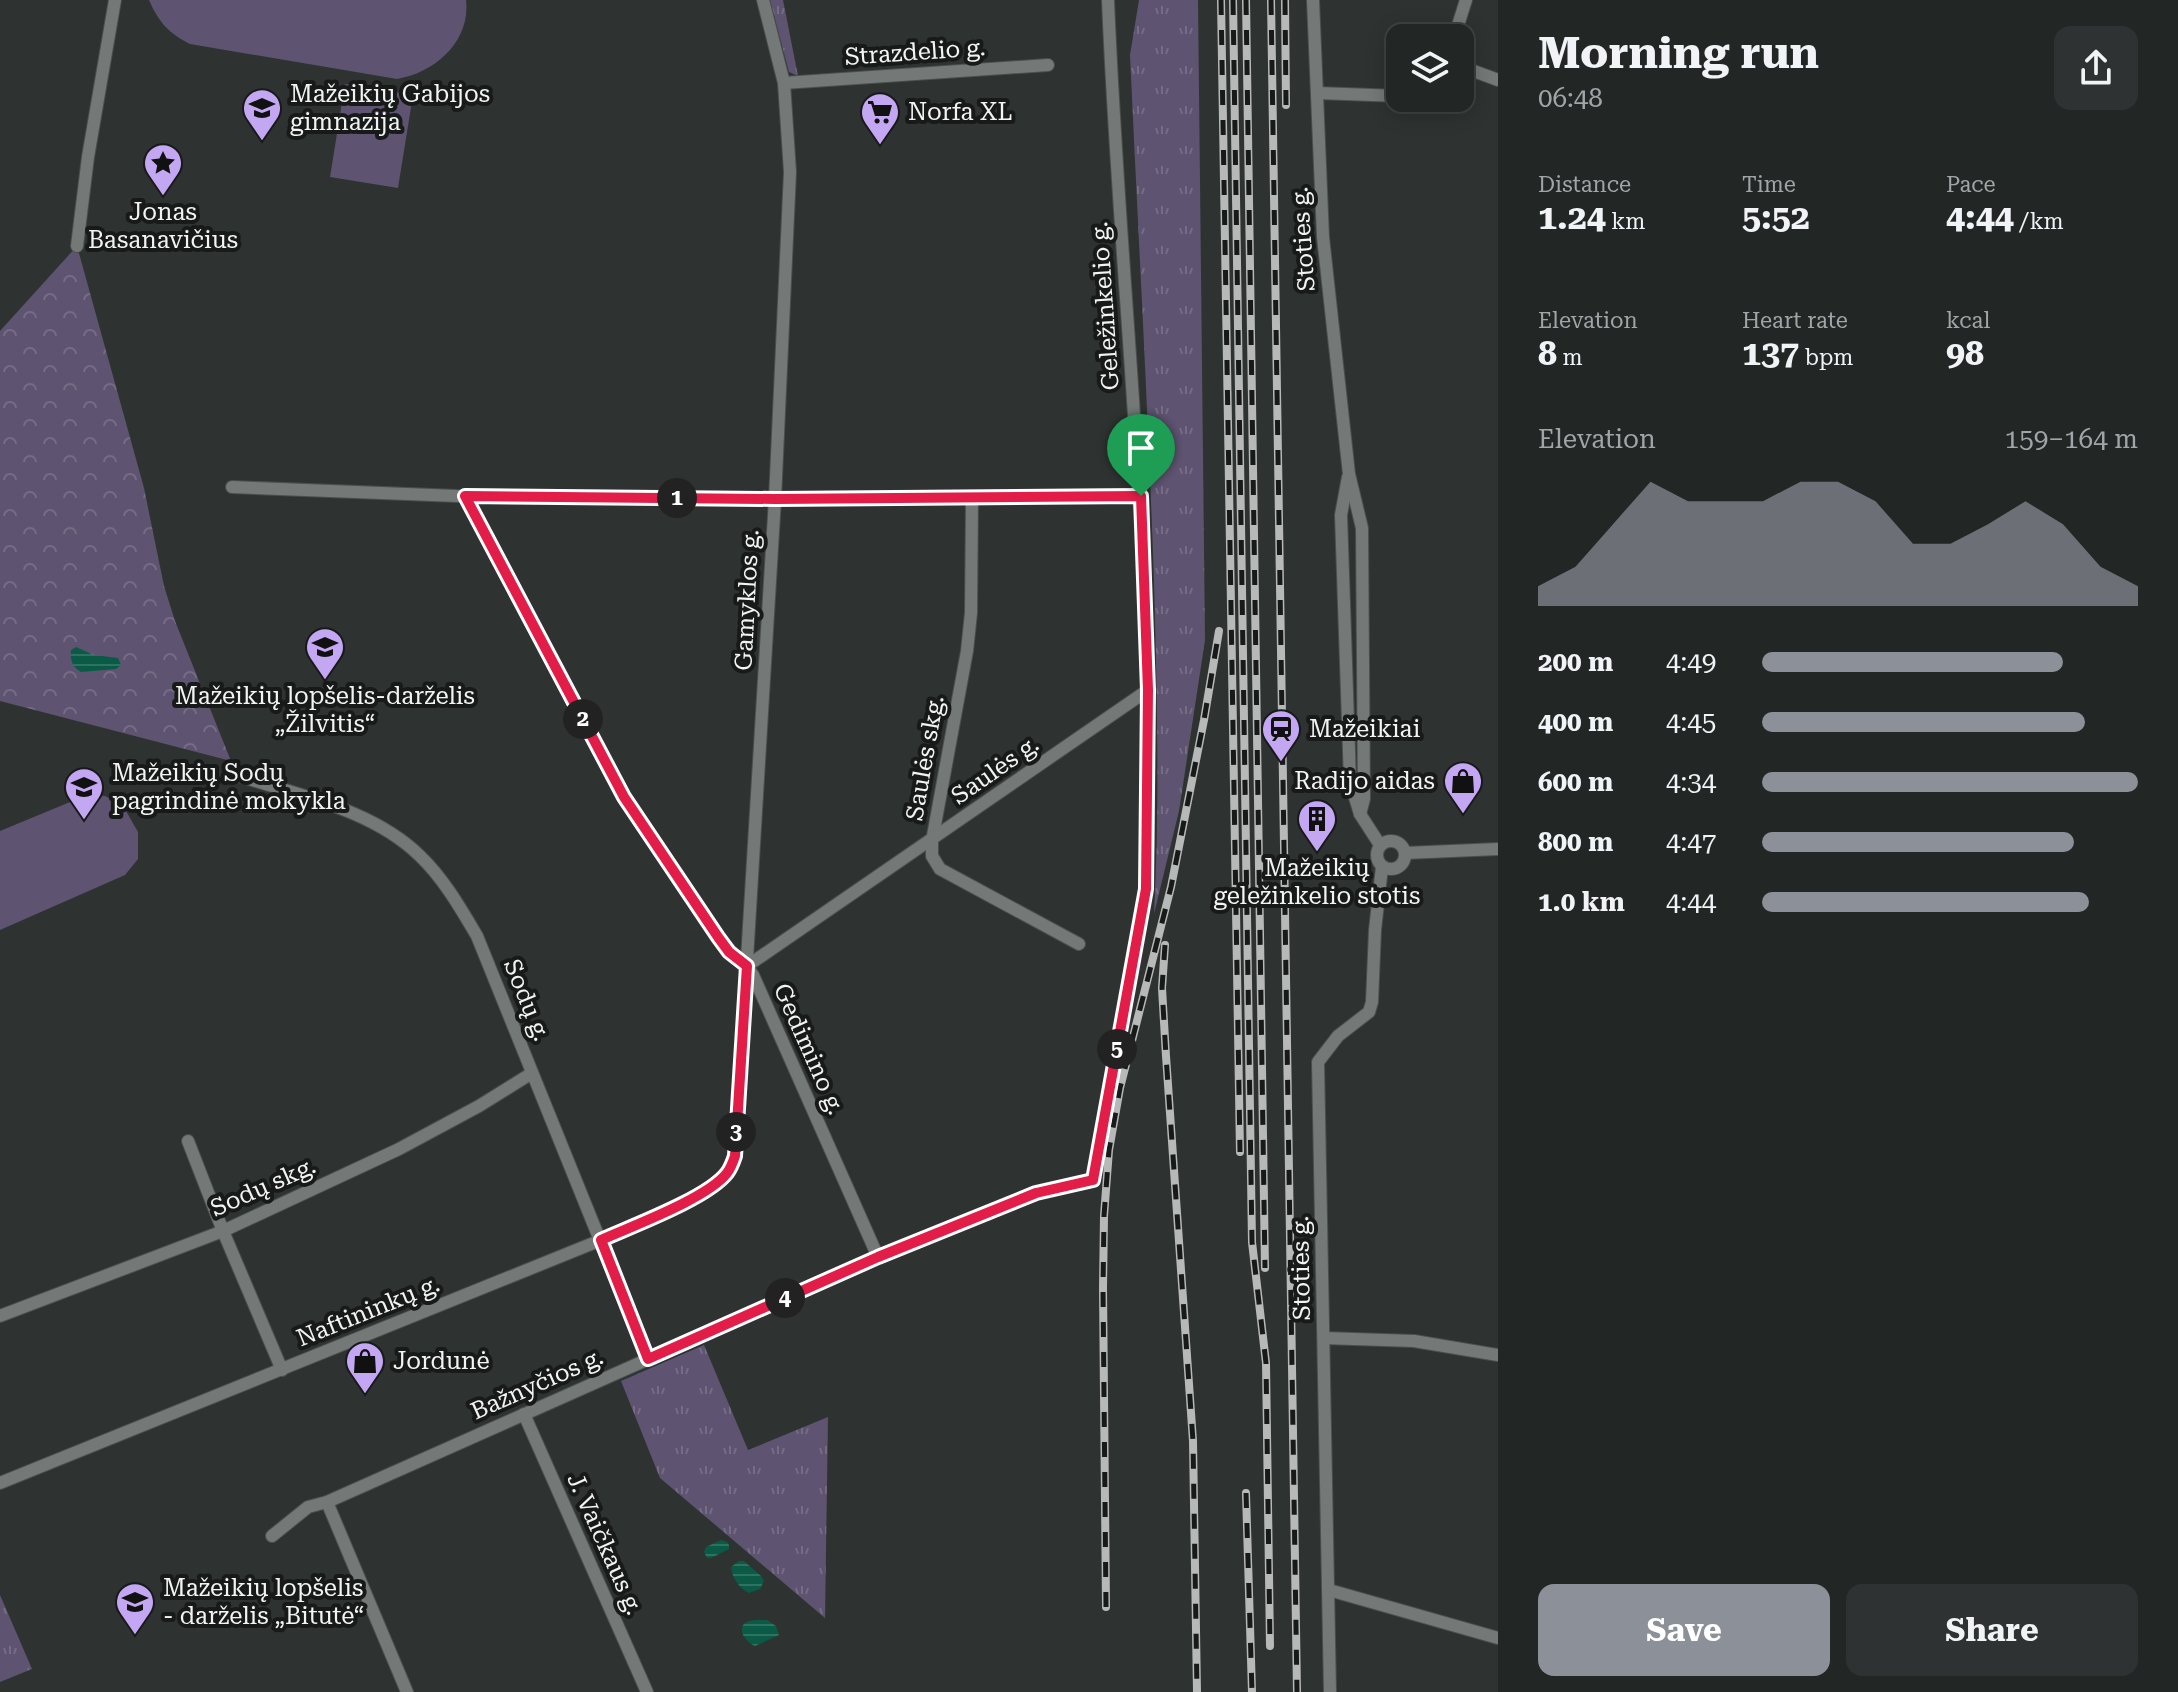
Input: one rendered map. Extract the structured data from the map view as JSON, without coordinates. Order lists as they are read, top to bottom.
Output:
{
  "streets": {
    "street": [
      "Strazdelio g.",
      "Stoties g.",
      "Geležinkelio g.",
      "Gamyklos g.",
      "Saulės skg.",
      "Saulės g.",
      "Sodų g.",
      "Gedimino g.",
      "Sodų skg.",
      "Naftininkų g.",
      "Bažnyčios g.",
      "J. Vaičkaus g."
    ]
  },
  "crossings": [
    ["Strazdelio g.", "Gamyklos g."],
    ["Geležinkelio g.", "Saulės g."],
    ["Geležinkelio g.", "Bažnyčios g."],
    ["Gamyklos g.", "Saulės g."],
    ["Gamyklos g.", "Gedimino g."],
    ["Gamyklos g.", "Naftininkų g."],
    ["Saulės skg.", "Saulės g."],
    ["Saulės g.", "Gedimino g."],
    ["Sodų g.", "Sodų skg."],
    ["Sodų g.", "Naftininkų g."],
    ["Sodų g.", "Bažnyčios g."],
    ["Gedimino g.", "Bažnyčios g."],
    ["Bažnyčios g.", "J. Vaičkaus g."]
  ],
  "places": {
    "school or university": [
      "Mažeikių Gabijos gimnazija",
      "Mažeikių lopšelis-darželis „Žilvitis“",
      "Mažeikių Sodų pagrindinė mokykla",
      "Mažeikių lopšelis - darželis „Bitutė“"
    ],
    "supermarket": ["Norfa XL"],
    "place": ["Jonas Basanavičius"],
    "station": ["Mažeikiai"],
    "shop": ["Radijo aidas", "Jordunė"],
    "building": ["Mažeikių geležinkelio stotis"]
  },
  "page": {
    "heading": ["Morning run", "06:48"],
    "stats": [
      ["Distance", "1.24 km"],
      ["Time", "5:52"],
      ["Pace", "4:44 /km"],
      ["Elevation", "8 m"],
      ["Heart rate", "137 bpm"],
      ["kcal", "98"]
    ],
    "chart": ["Elevation", "159–164 m"],
    "pins": [
      "1",
      "2",
      "5",
      "3",
      "4"
    ],
    "list": [
      {
        "name": "200 m",
        "note": "4:49"
      },
      {
        "name": "400 m",
        "note": "4:45"
      },
      {
        "name": "600 m",
        "note": "4:34"
      },
      {
        "name": "800 m",
        "note": "4:47"
      },
      {
        "name": "1.0 km",
        "note": "4:44"
      }
    ],
    "buttons": ["Save", "Share"]
  }
}
